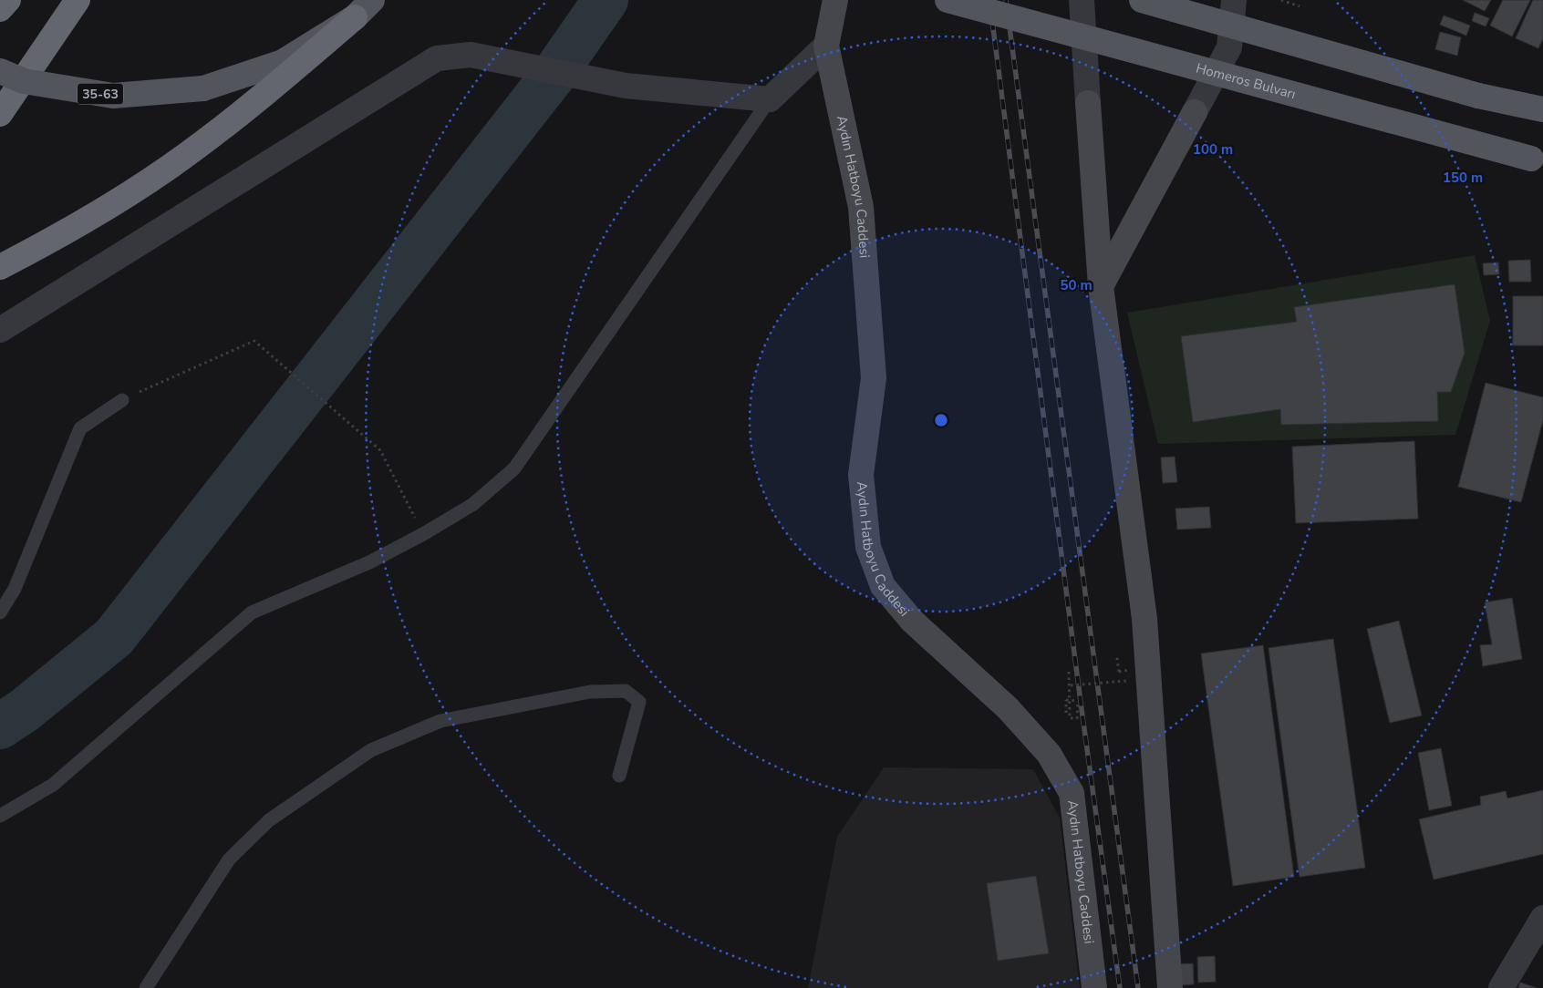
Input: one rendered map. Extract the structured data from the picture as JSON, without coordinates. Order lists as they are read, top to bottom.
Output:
{
  "streets": {
    "main road": ["Homeros Bulvarı", "35-63"],
    "street": ["Aydın Hatboyu Caddesi"]
  },
  "rings": ["100 m", "150 m", "50 m"]
}
